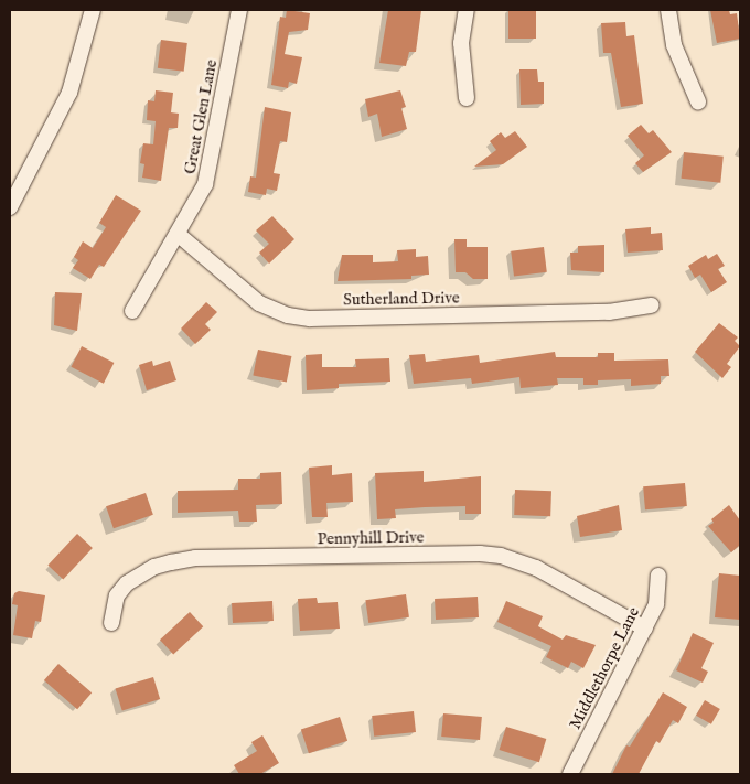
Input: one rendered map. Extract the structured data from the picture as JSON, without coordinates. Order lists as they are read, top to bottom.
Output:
{
  "streets": {
    "street": [
      "Great Glen Lane",
      "Sutherland Drive",
      "Pennyhill Drive",
      "Middlethorpe Lane"
    ]
  },
  "crossings": [
    ["Great Glen Lane", "Sutherland Drive"],
    ["Pennyhill Drive", "Middlethorpe Lane"]
  ]
}
